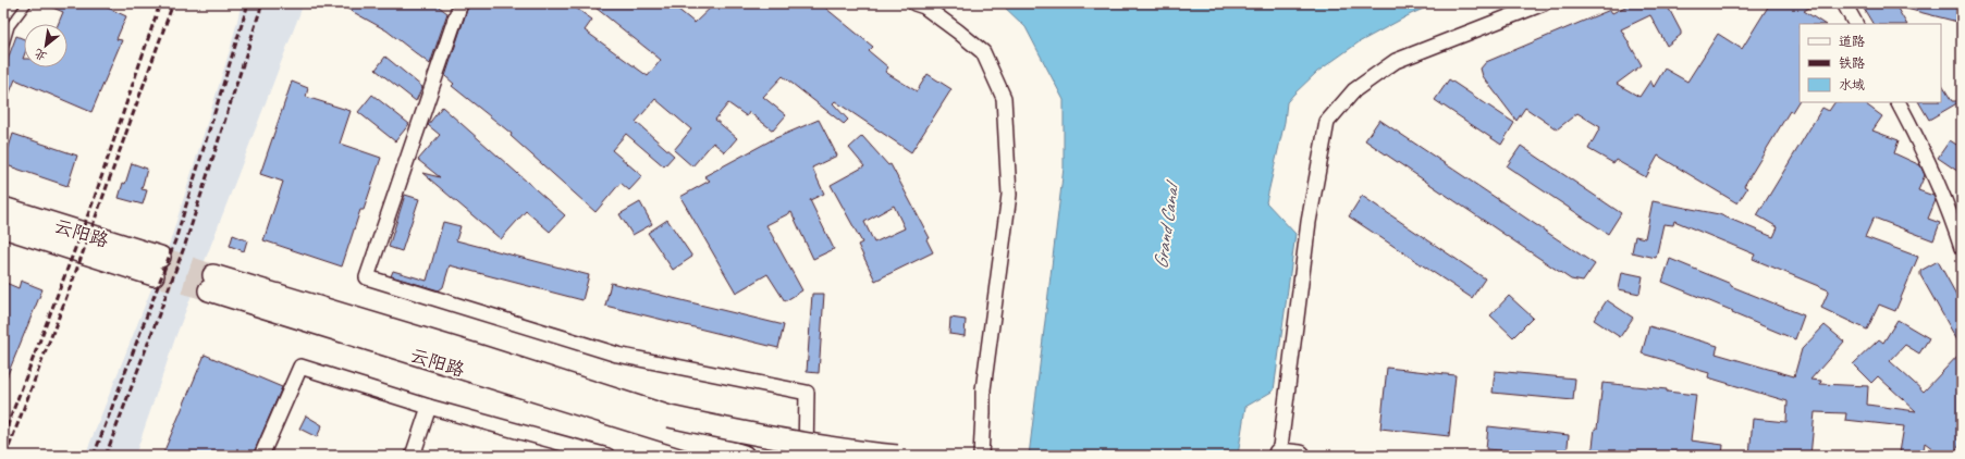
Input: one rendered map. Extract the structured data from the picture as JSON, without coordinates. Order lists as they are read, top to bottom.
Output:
{
  "streets": {
    "street": ["云阳路"]
  },
  "water": ["Grand Canal"],
  "legend": ["道路", "铁路", "水域"],
  "north": "bottom left"
}
